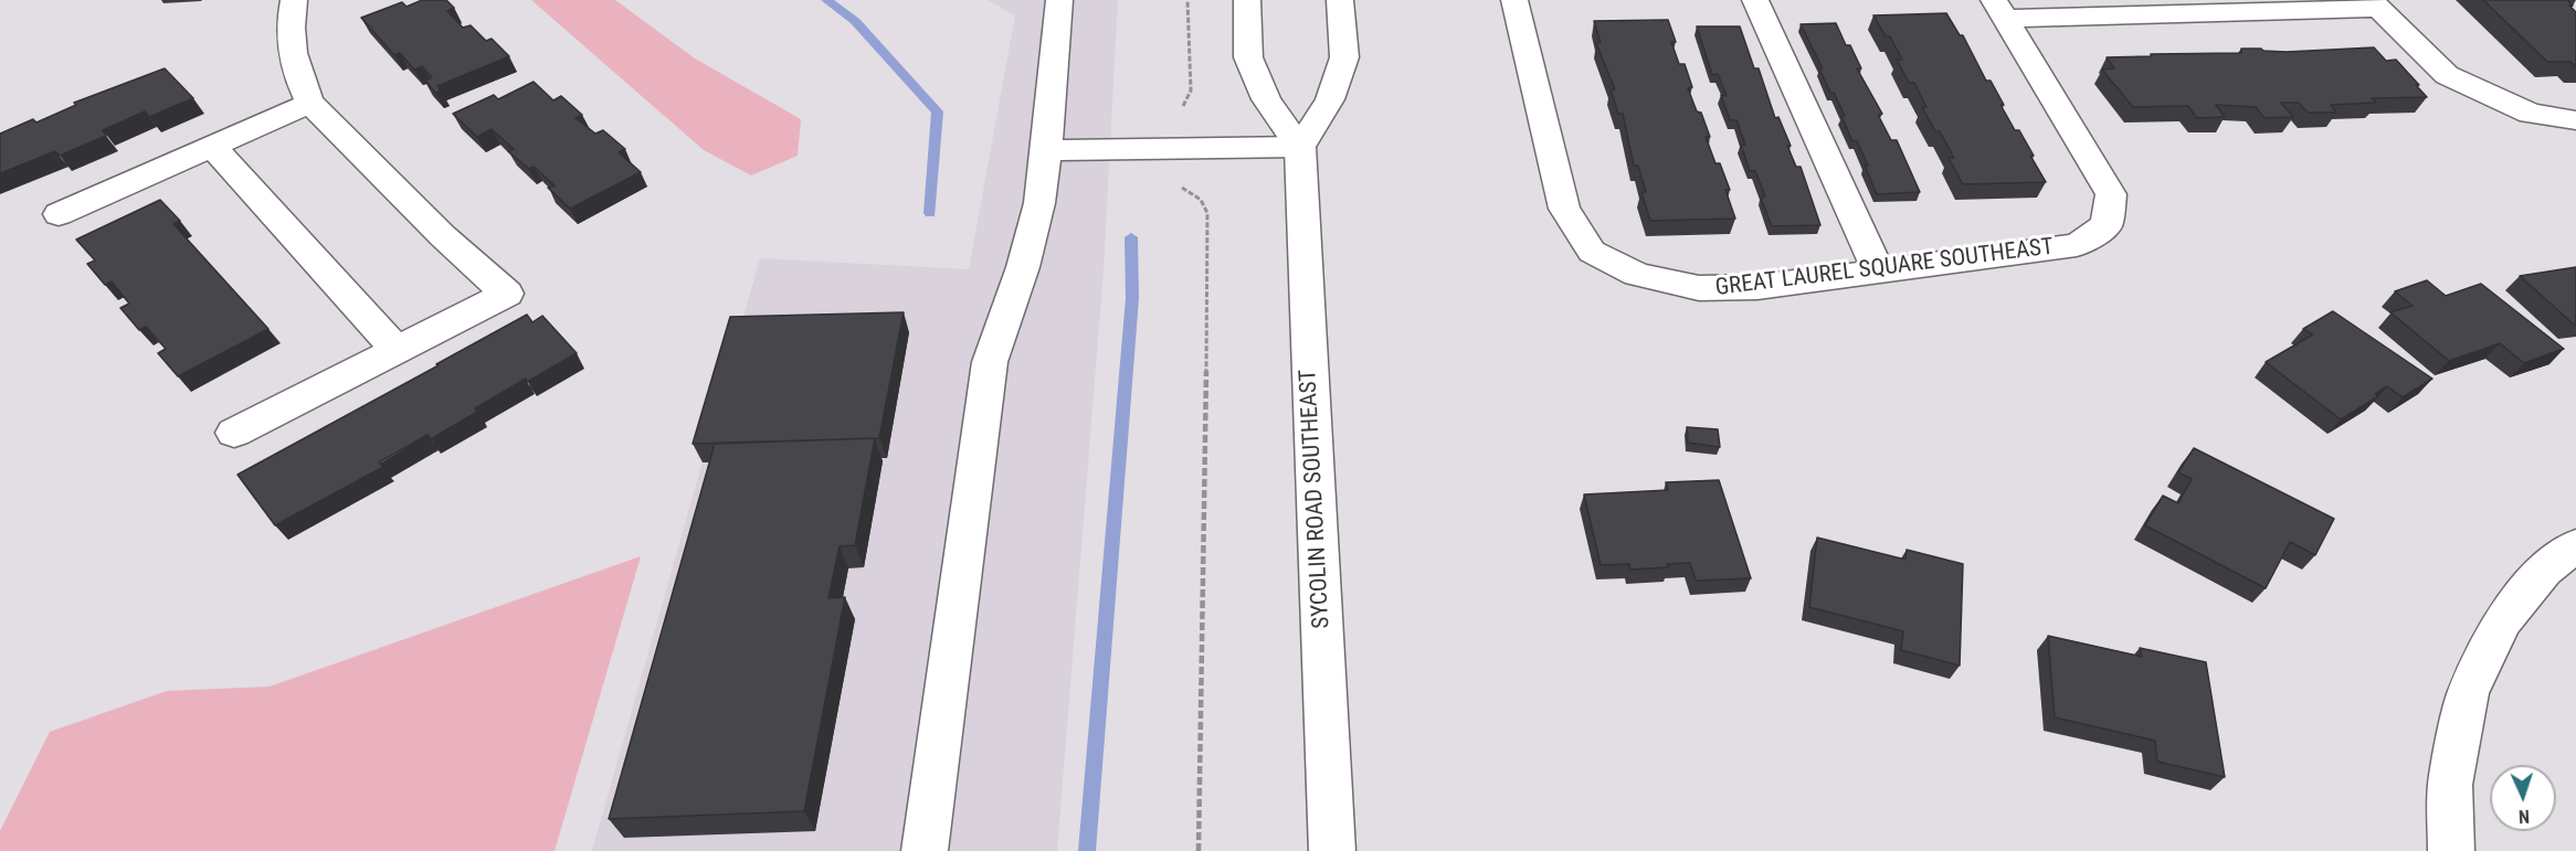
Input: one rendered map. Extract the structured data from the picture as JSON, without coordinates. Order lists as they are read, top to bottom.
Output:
{
  "streets": {
    "street": ["GREAT LAUREL SQUARE SOUTHEAST", "SYCOLIN ROAD SOUTHEAST"]
  },
  "north": "bottom"
}
